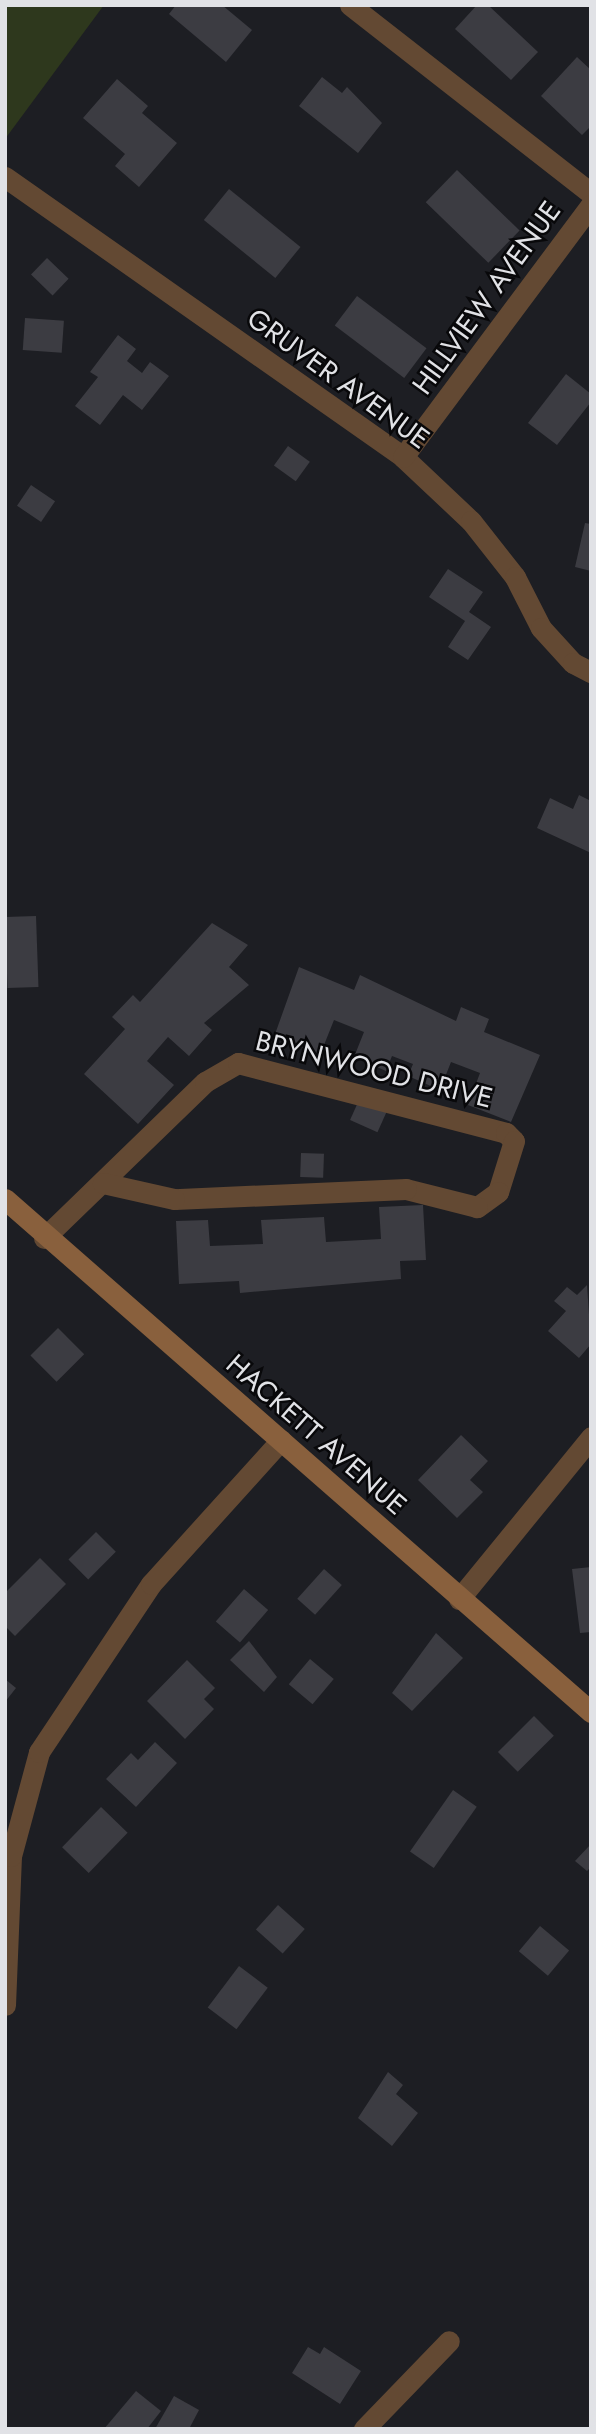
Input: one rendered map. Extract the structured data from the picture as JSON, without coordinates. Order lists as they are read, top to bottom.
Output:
{
  "streets": {
    "main road": ["HACKETT AVENUE"],
    "street": ["HILLVIEW AVENUE", "GRUVER AVENUE", "BRYNWOOD DRIVE"]
  },
  "crossings": [
    ["HILLVIEW AVENUE", "GRUVER AVENUE"],
    ["BRYNWOOD DRIVE", "HACKETT AVENUE"]
  ]
}
